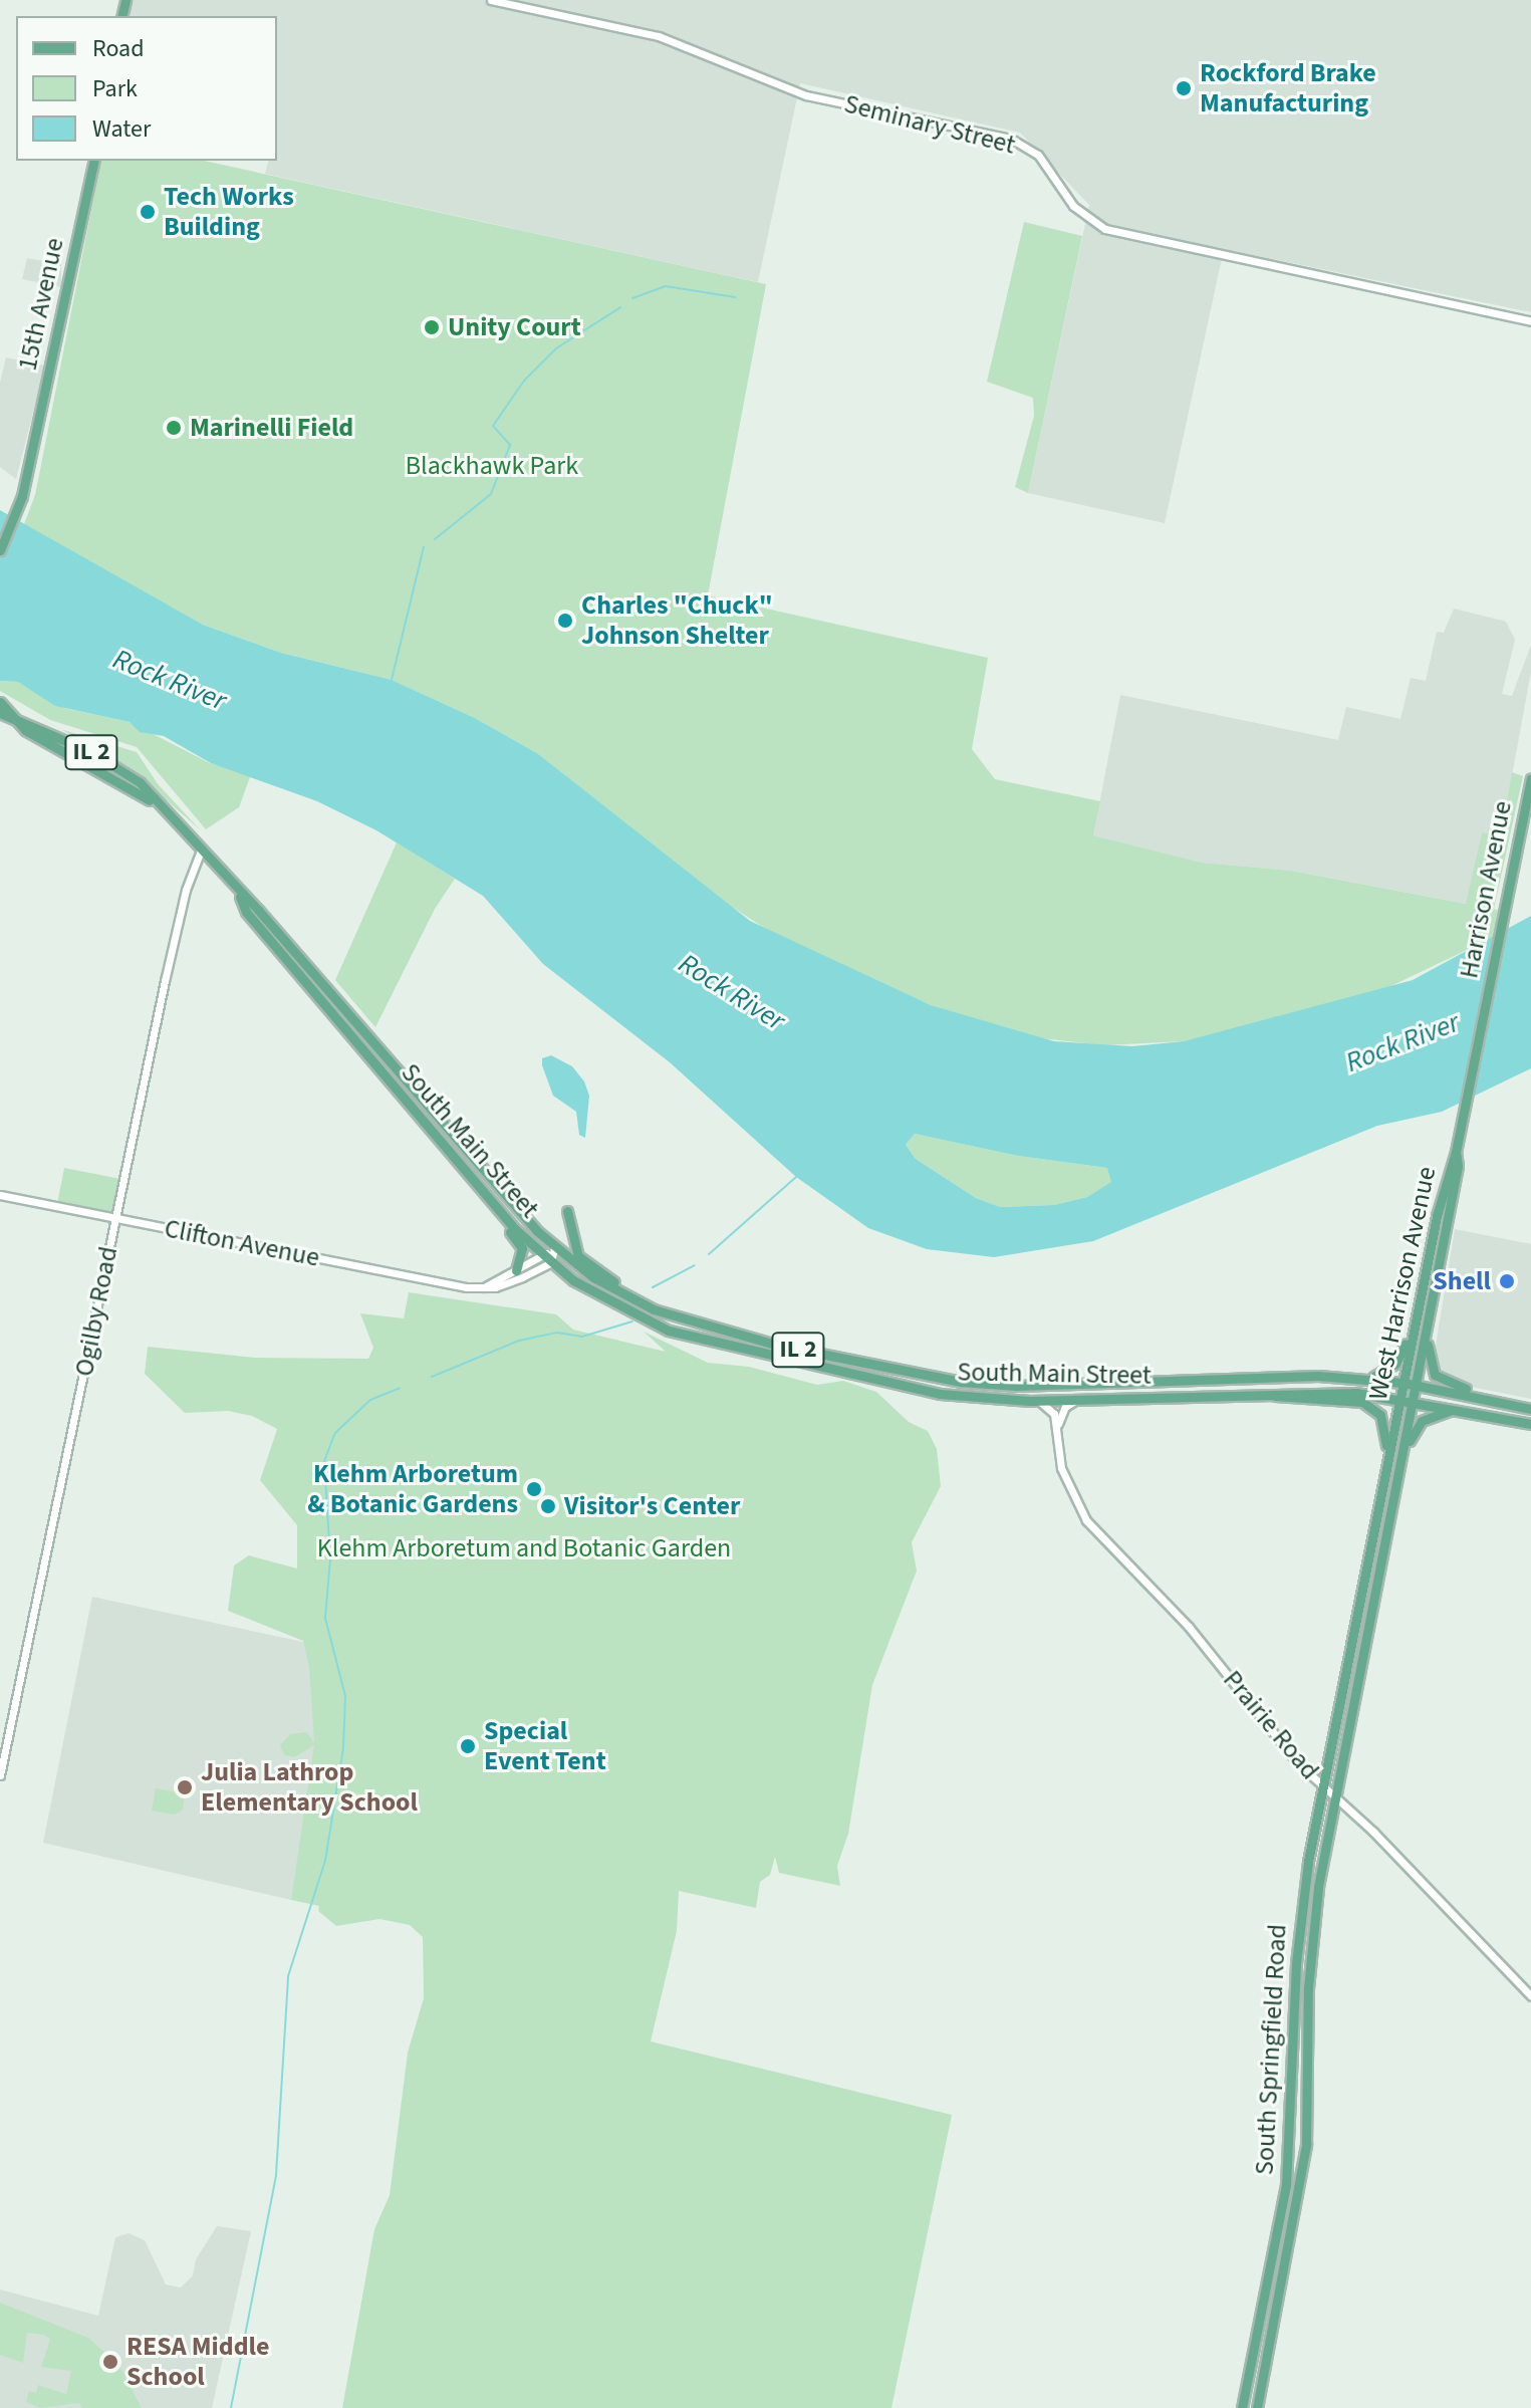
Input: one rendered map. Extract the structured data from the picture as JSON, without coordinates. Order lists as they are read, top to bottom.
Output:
{
  "streets": {
    "main road": [
      "15th Avenue",
      "IL 2",
      "Harrison Avenue",
      "South Main Street",
      "West Harrison Avenue",
      "South Springfield Road"
    ],
    "street": [
      "Seminary Street",
      "Clifton Avenue",
      "Ogilby Road",
      "Prairie Road"
    ]
  },
  "crossings": [
    ["Harrison Avenue", "West Harrison Avenue"],
    ["South Main Street", "Clifton Avenue"],
    ["South Main Street", "West Harrison Avenue"],
    ["South Main Street", "Ogilby Road"],
    ["Clifton Avenue", "Ogilby Road"],
    ["West Harrison Avenue", "Prairie Road"],
    ["West Harrison Avenue", "South Springfield Road"],
    ["Prairie Road", "South Springfield Road"]
  ],
  "water": ["Rock River"],
  "parks": ["Blackhawk Park", "Klehm Arboretum and Botanic Garden"],
  "places": [
    "Rockford Brake Manufacturing",
    "Tech Works Building",
    "Unity Court",
    "Marinelli Field",
    "Charles \"Chuck\" Johnson Shelter",
    "Shell",
    "Klehm Arboretum & Botanic Gardens",
    "Visitor's Center",
    "Special Event Tent",
    "Julia Lathrop Elementary School",
    "RESA Middle School"
  ],
  "legend": ["Road", "Park", "Water"]
}
